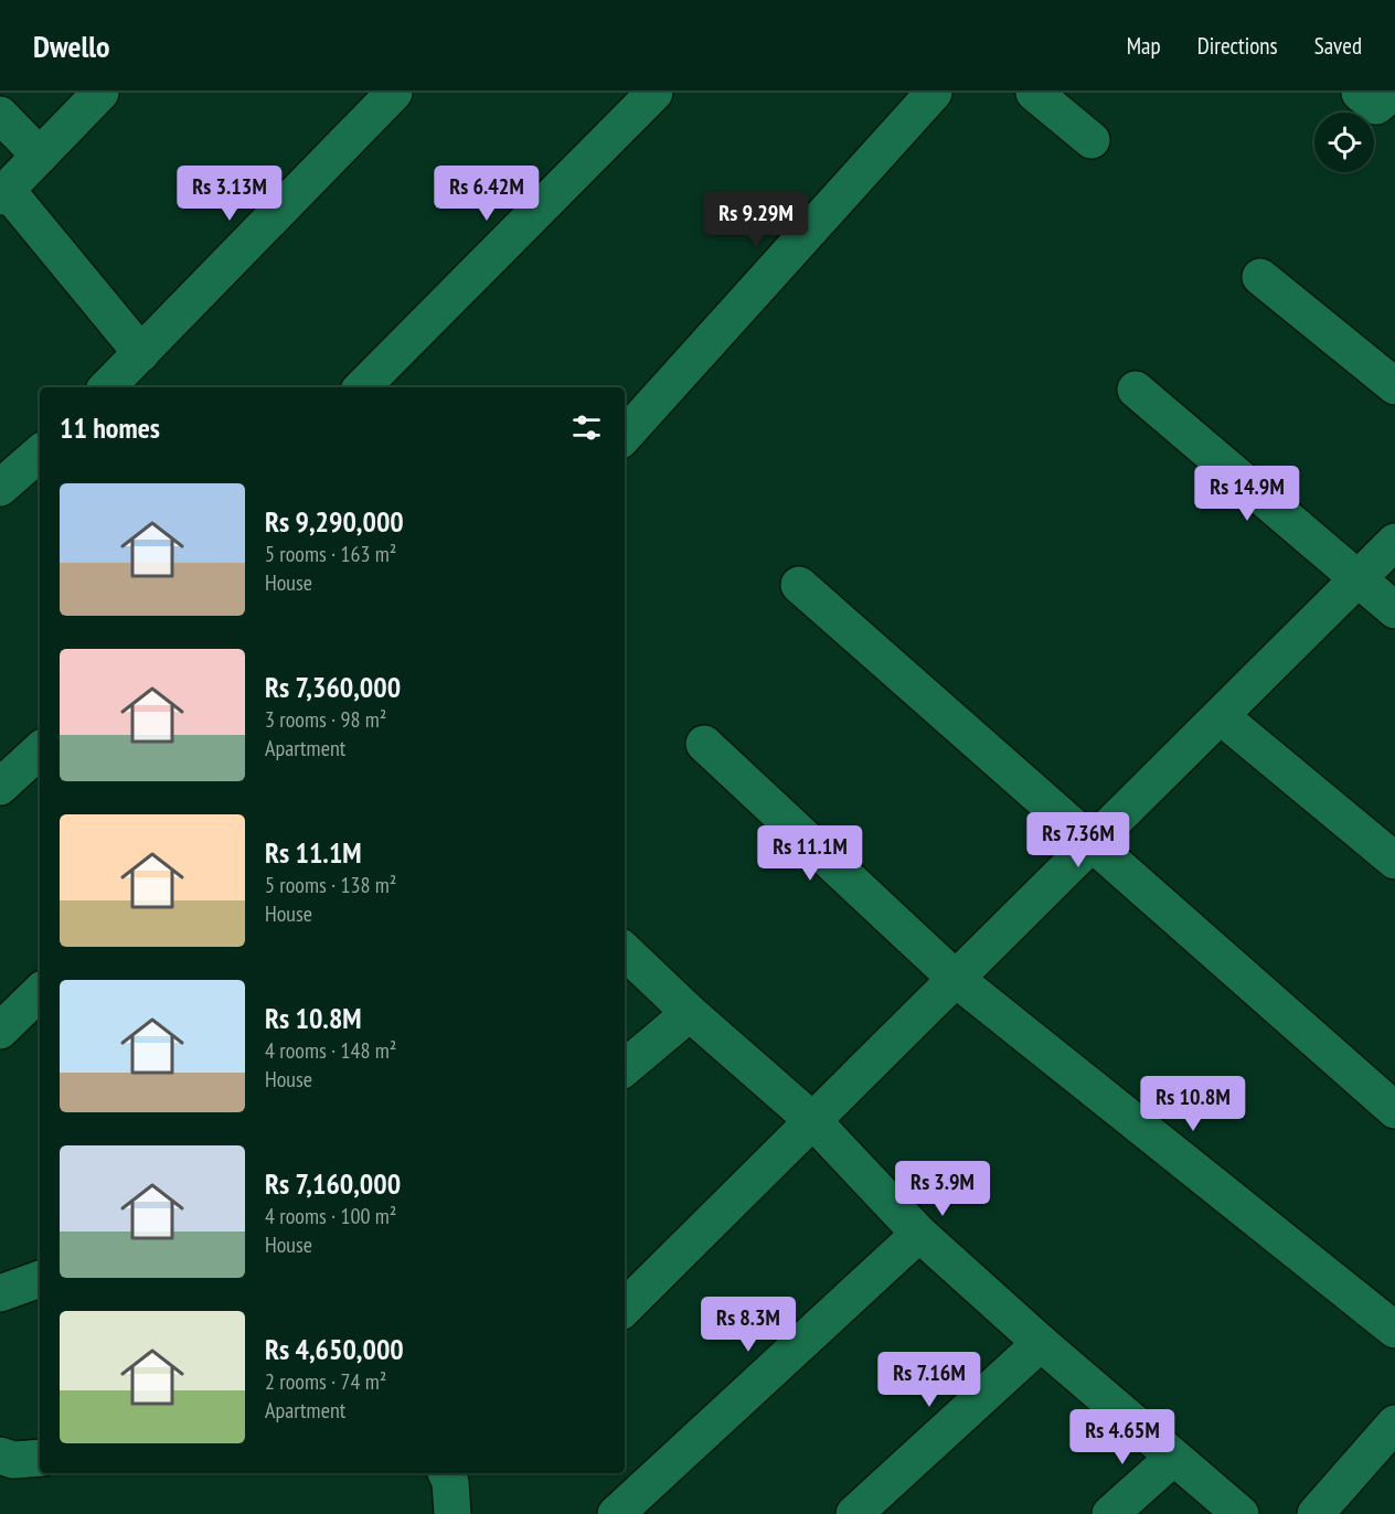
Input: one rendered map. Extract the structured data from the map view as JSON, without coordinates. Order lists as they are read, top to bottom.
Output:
{
  "page": {
    "header": "Dwello",
    "nav": ["Map", "Directions", "Saved"],
    "price": [
      "Rs 3.13M",
      "Rs 6.42M",
      "Rs 9.29M",
      "Rs 14.9M",
      "Rs 7.36M",
      "Rs 11.1M",
      "Rs 10.8M",
      "Rs 3.9M",
      "Rs 8.3M",
      "Rs 7.16M",
      "Rs 4.65M"
    ],
    "heading": "11 homes",
    "list": [
      {
        "name": "Rs 9,290,000",
        "note": "5 rooms · 163 m² · House"
      },
      {
        "name": "Rs 7,360,000",
        "note": "3 rooms · 98 m² · Apartment"
      },
      {
        "name": "Rs 11.1M",
        "note": "5 rooms · 138 m² · House"
      },
      {
        "name": "Rs 10.8M",
        "note": "4 rooms · 148 m² · House"
      },
      {
        "name": "Rs 7,160,000",
        "note": "4 rooms · 100 m² · House"
      },
      {
        "name": "Rs 4,650,000",
        "note": "2 rooms · 74 m² · Apartment"
      }
    ]
  }
}
